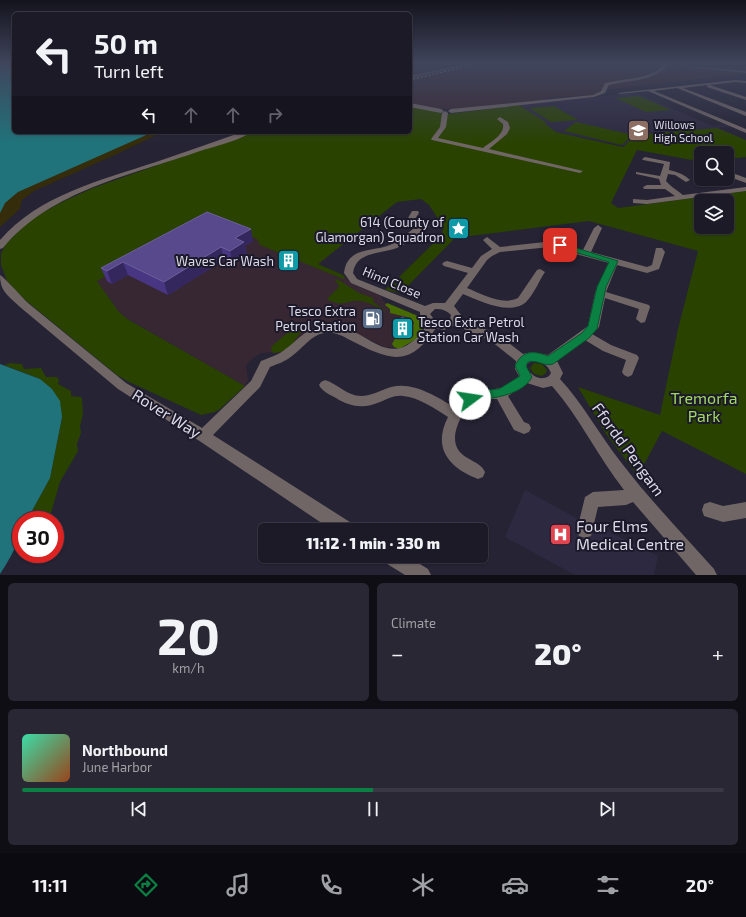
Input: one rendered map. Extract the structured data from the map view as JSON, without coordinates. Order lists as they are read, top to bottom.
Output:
{
  "streets": {
    "street": ["Hind Close", "Rover Way", "Ffordd Pengam"]
  },
  "parks": ["Tremorfa Park"],
  "places": {
    "school or university": ["Willows High School"],
    "place": ["614 (County of Glamorgan) Squadron"],
    "building": ["Waves Car Wash", "Tesco Extra Petrol Station Car Wash"],
    "fuel station": ["Tesco Extra Petrol Station"],
    "hospital": ["Four Elms Medical Centre"]
  },
  "page": {
    "turn": ["50 m", "Turn left"],
    "limit": "30",
    "trip": "11:12 · 1 min · 330 m",
    "tile": [
      ["20", "km/h"],
      "Climate"
    ],
    "heat": ["−", "20°", "+"],
    "song": ["Northbound", "June Harbor"],
    "tabs": ["11:11", "20°"]
  }
}
